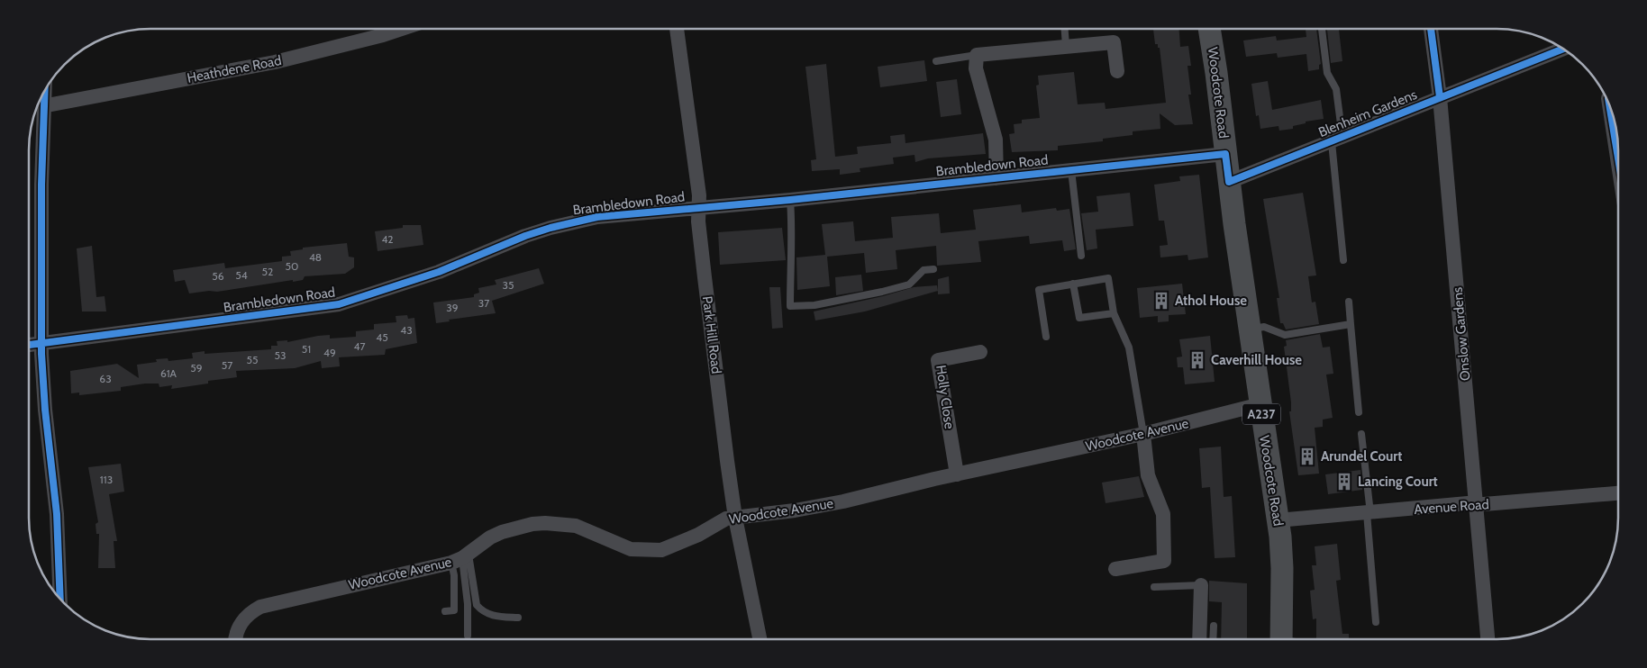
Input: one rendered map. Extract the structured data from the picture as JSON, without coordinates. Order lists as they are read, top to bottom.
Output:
{
  "streets": {
    "main road": ["Woodcote Road", "A237"],
    "street": [
      "Heathdene Road",
      "Blenheim Gardens",
      "Brambledown Road",
      "Onslow Gardens",
      "Park Hill Road",
      "Holly Close",
      "Woodcote Avenue",
      "Avenue Road"
    ]
  },
  "crossings": [
    ["Woodcote Road", "Blenheim Gardens"],
    ["Woodcote Road", "Brambledown Road"],
    ["Woodcote Road", "Woodcote Avenue"],
    ["Woodcote Road", "Avenue Road"],
    ["Blenheim Gardens", "Onslow Gardens"],
    ["Brambledown Road", "Park Hill Road"],
    ["Onslow Gardens", "Avenue Road"],
    ["Park Hill Road", "Woodcote Avenue"],
    ["Holly Close", "Woodcote Avenue"]
  ],
  "places": {
    "building": [
      "Athol House",
      "Caverhill House",
      "Arundel Court",
      "Lancing Court"
    ]
  },
  "house_numbers": [
    "42",
    "48",
    "50",
    "52",
    "54",
    "56",
    "35",
    "37",
    "39",
    "43",
    "45",
    "47",
    "51",
    "49",
    "53",
    "55",
    "57",
    "59",
    "61A",
    "63",
    "113"
  ]
}
